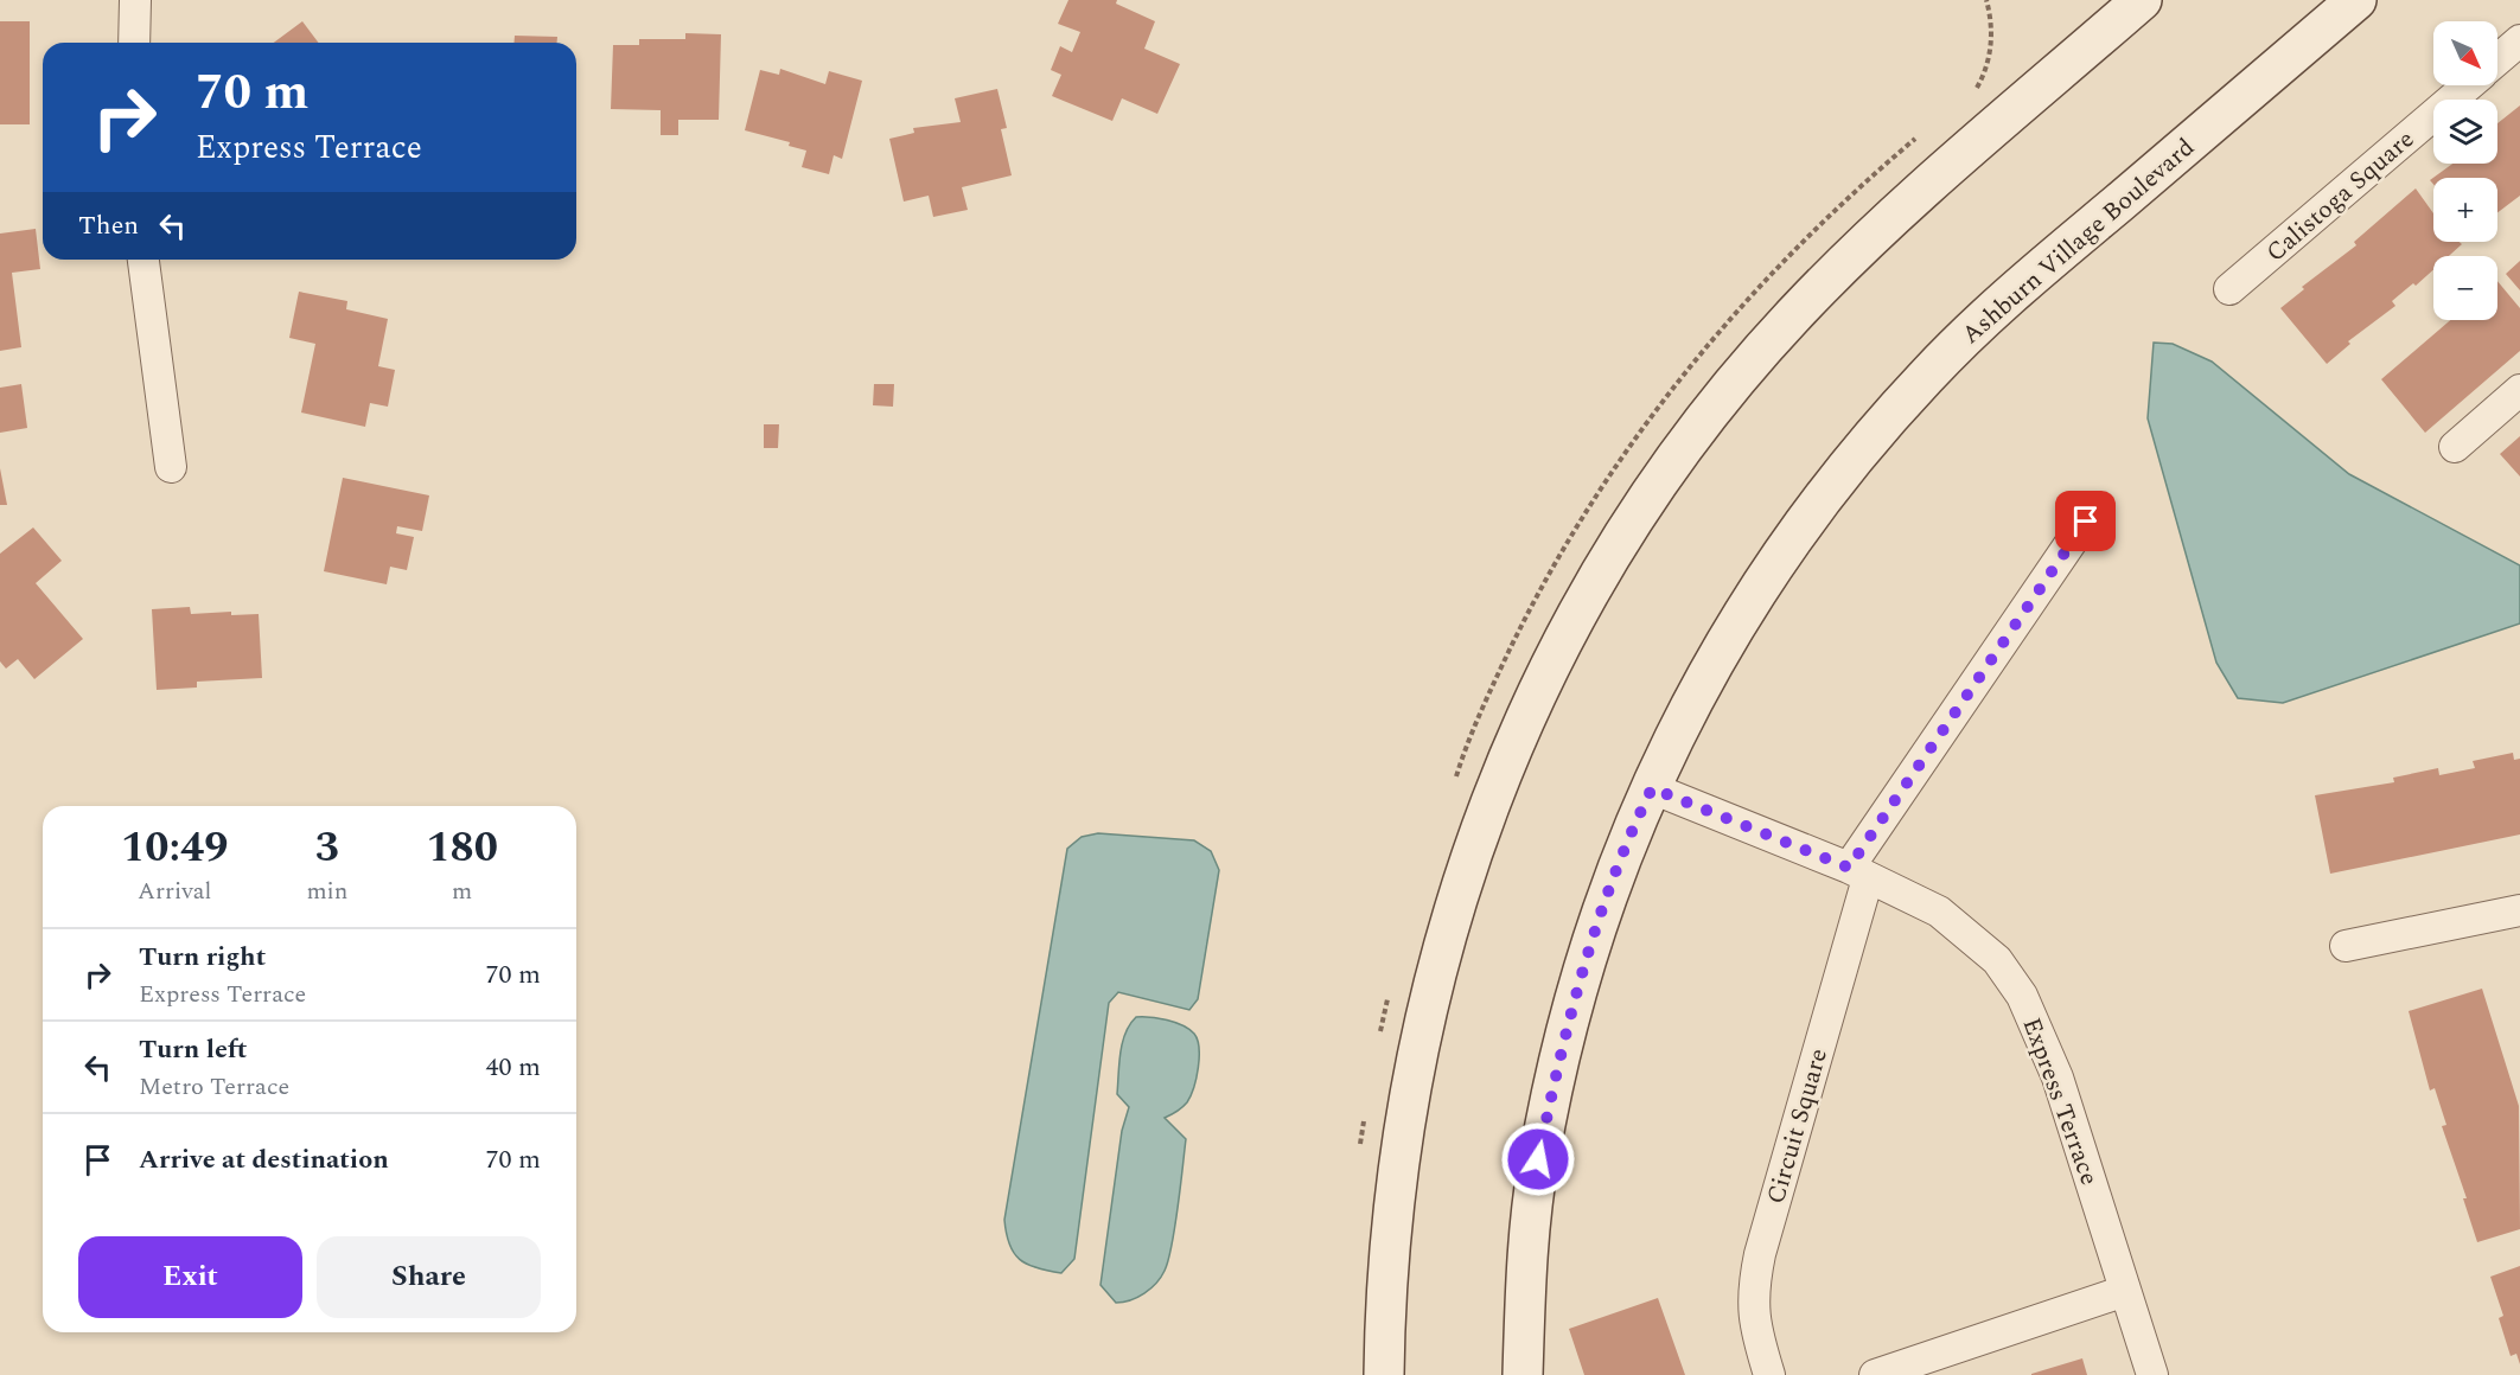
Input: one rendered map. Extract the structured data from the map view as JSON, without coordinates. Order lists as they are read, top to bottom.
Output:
{
  "streets": {
    "main road": ["Ashburn Village Boulevard"],
    "street": ["Calistoga Square", "Express Terrace", "Circuit Square"]
  },
  "crossings": [
    ["Ashburn Village Boulevard", "Express Terrace"],
    ["Express Terrace", "Circuit Square"]
  ],
  "north": "bottom right",
  "page": {
    "map_buttons": ["+", "−"],
    "turn": ["70 m", "Express Terrace"],
    "then": "Then",
    "eta": [
      "10:49",
      "Arrival",
      "3",
      "min",
      "180",
      "m"
    ],
    "list": [
      {
        "name": "Turn right",
        "note": "Express Terrace",
        "value": "70 m"
      },
      {
        "name": "Turn left",
        "note": "Metro Terrace",
        "value": "40 m"
      },
      {
        "name": "Arrive at destination",
        "value": "70 m"
      }
    ],
    "buttons": ["Exit", "Share"]
  }
}
